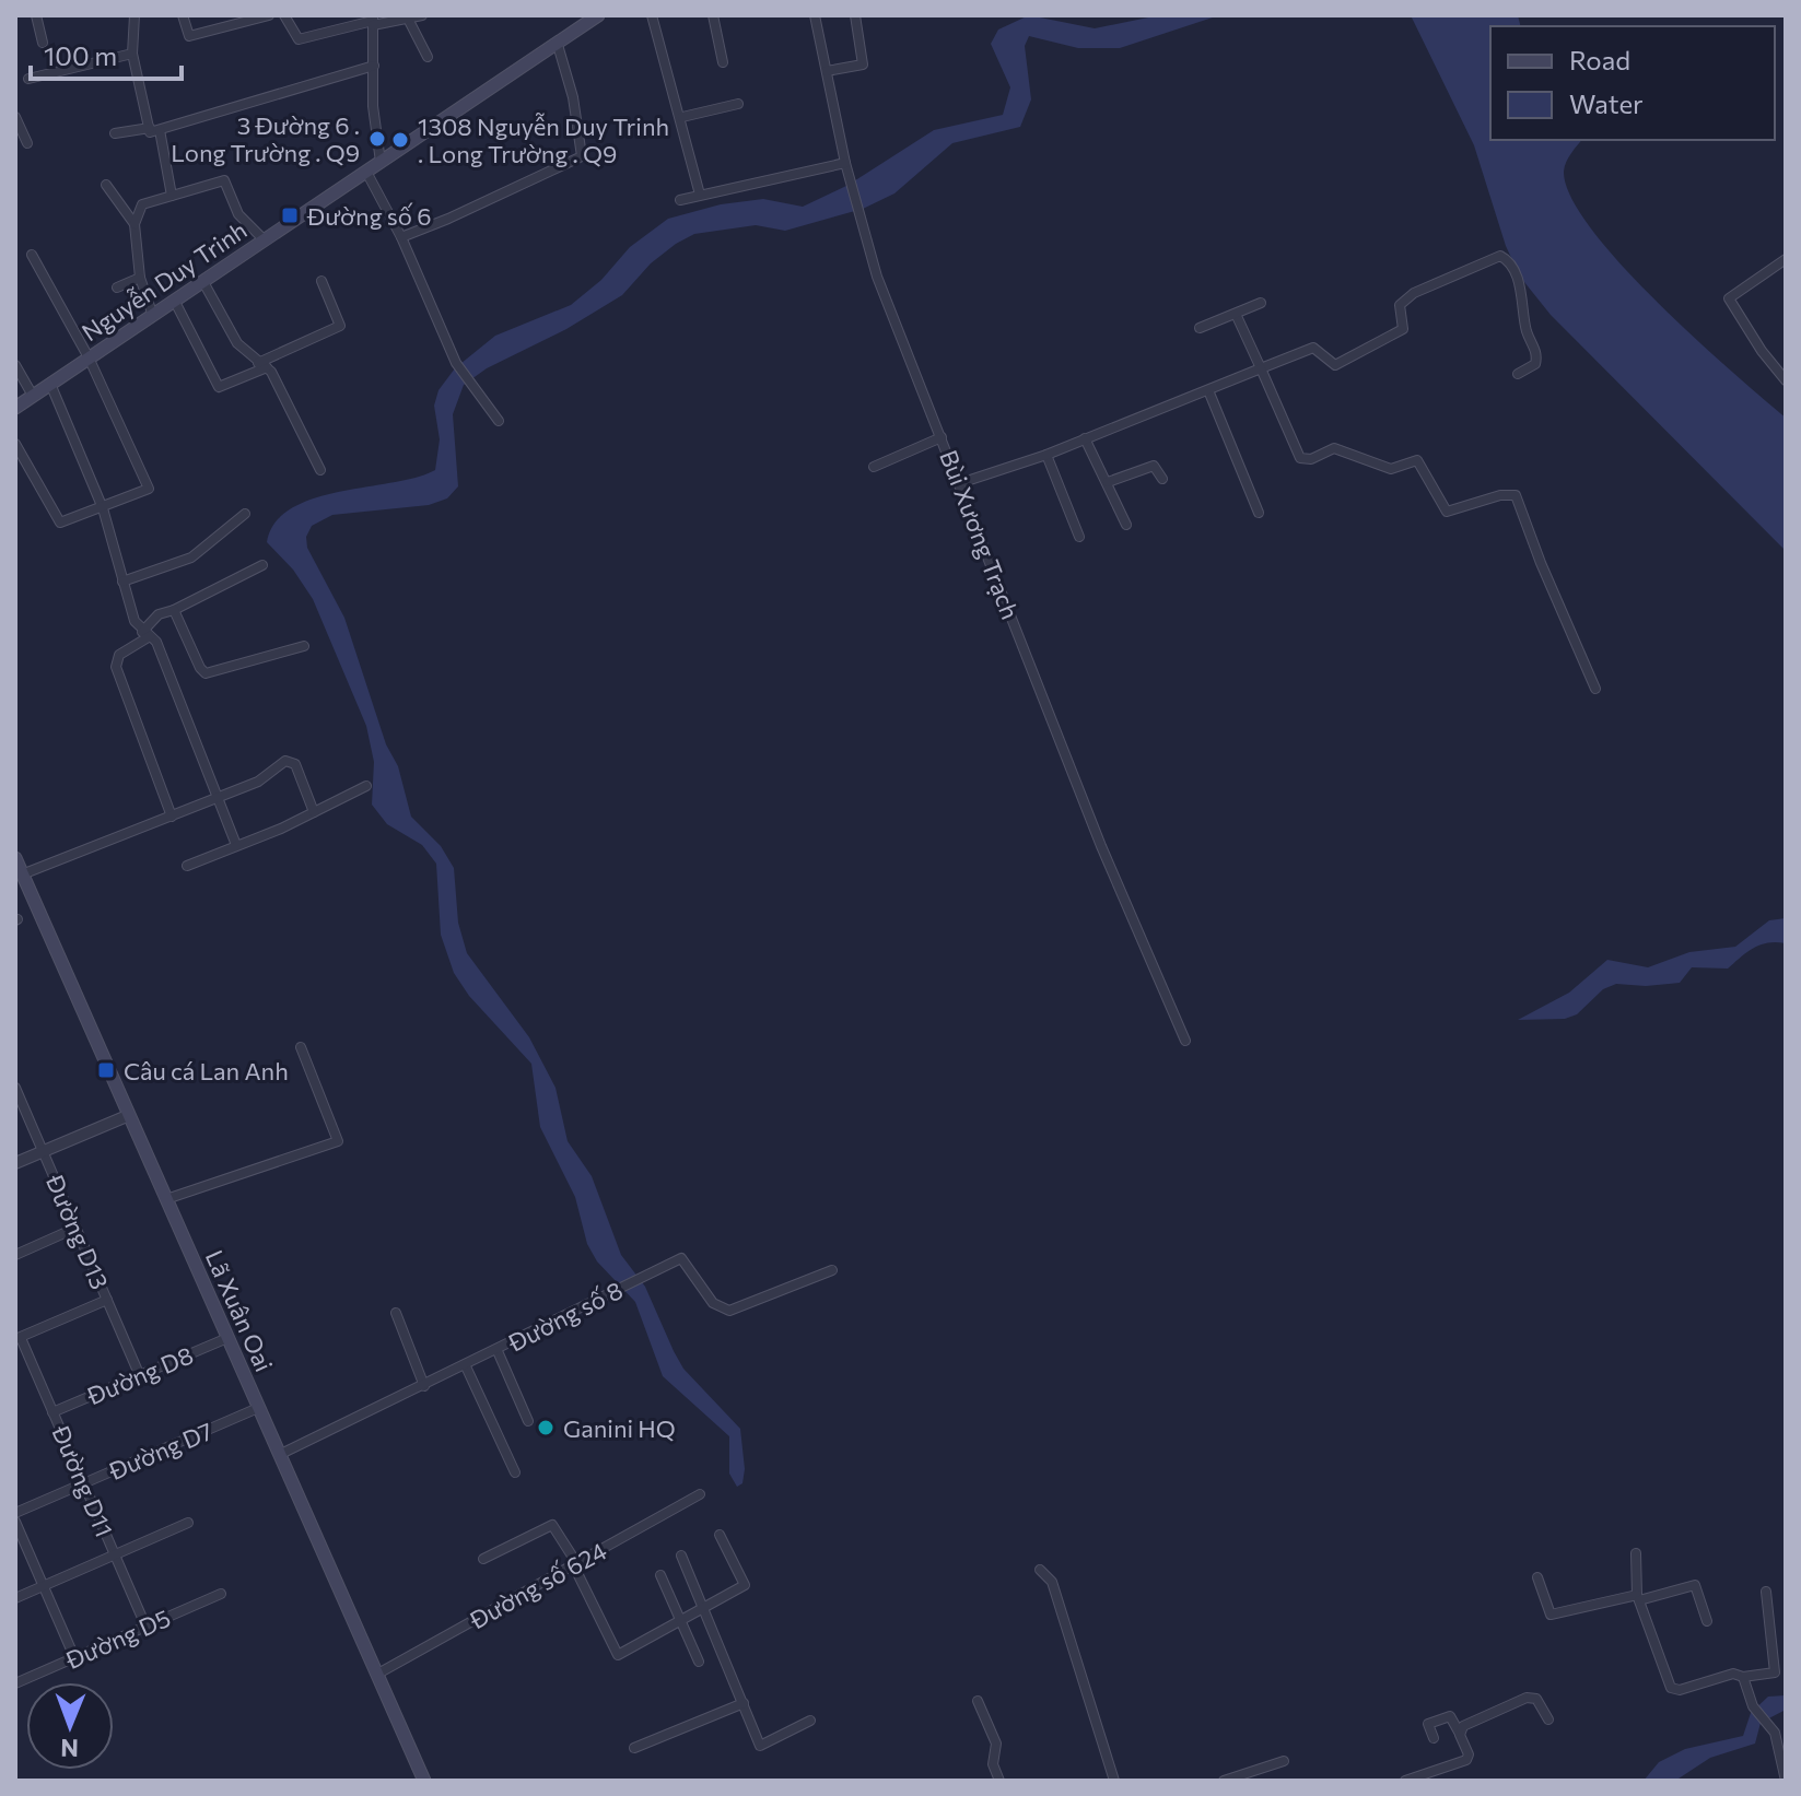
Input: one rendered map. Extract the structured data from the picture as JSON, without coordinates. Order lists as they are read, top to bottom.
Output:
{
  "streets": {
    "main road": ["Nguyễn Duy Trinh", "Lã Xuân Oai"],
    "street": [
      "Bùi Xương Trạch",
      "Đường D13",
      "Đường số 8",
      "Đường D8",
      "Đường D7",
      "Đường D11",
      "Đường số 624",
      "Đường D5"
    ]
  },
  "crossings": [
    ["Đường D13", "Đường D8"],
    ["Lã Xuân Oai", "Đường số 8"],
    ["Lã Xuân Oai", "Đường D8"],
    ["Lã Xuân Oai", "Đường D7"],
    ["Lã Xuân Oai", "Đường số 624"],
    ["Đường D8", "Đường D11"],
    ["Đường D7", "Đường D11"],
    ["Đường D11", "Đường D5"]
  ],
  "places": {
    "other": ["3 Đường 6 . Long Trường . Q9", "1308 Nguyễn Duy Trinh . Long Trường . Q9", "Ganini HQ"],
    "transit": ["Đường số 6", "Câu cá Lan Anh"]
  },
  "legend": ["Road", "Water"],
  "scale_bar": "100 m",
  "north": "bottom"
}
